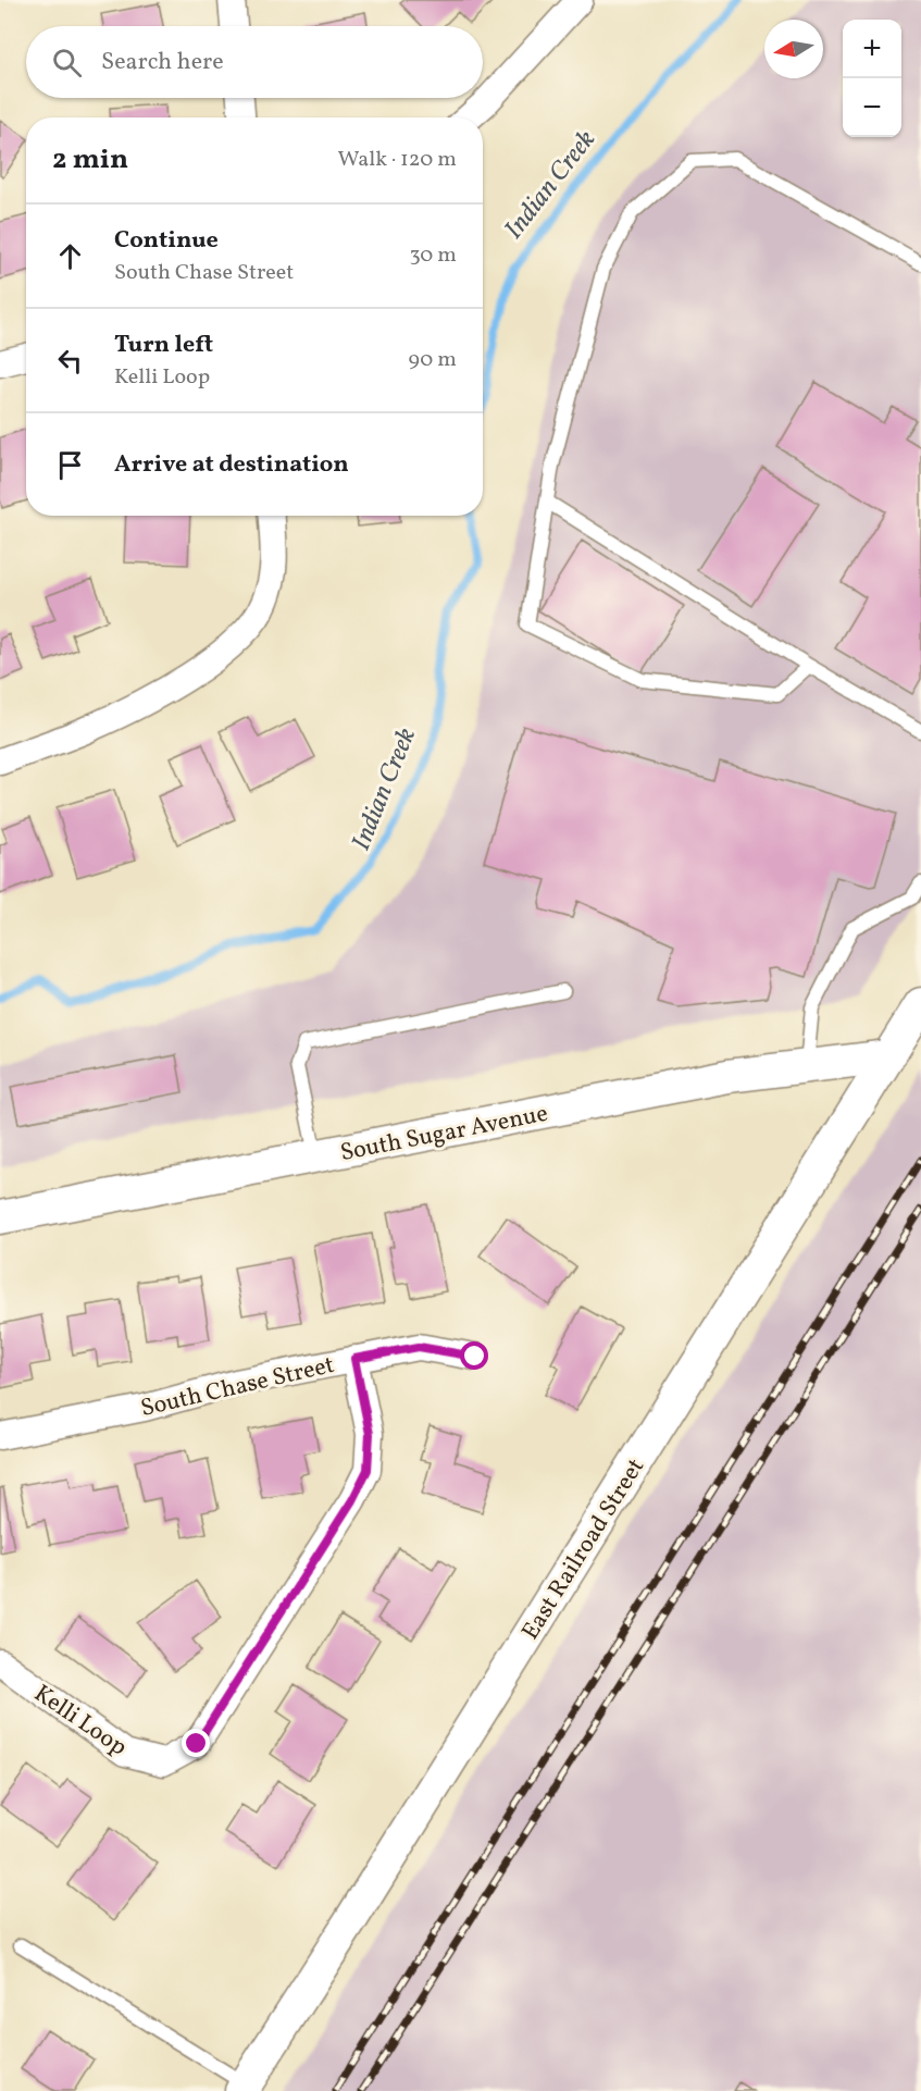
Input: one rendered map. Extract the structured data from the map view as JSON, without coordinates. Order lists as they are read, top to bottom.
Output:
{
  "streets": {
    "street": [
      "South Sugar Avenue",
      "South Chase Street",
      "East Railroad Street",
      "Kelli Loop"
    ]
  },
  "crossings": [
    ["South Sugar Avenue", "East Railroad Street"],
    ["South Chase Street", "Kelli Loop"]
  ],
  "water": ["Indian Creek"],
  "north": "left",
  "page": {
    "map_buttons": ["+", "−"],
    "search": "Search here",
    "heading": ["2 min", "Walk · 120 m"],
    "list": [
      ["Continue", "South Chase Street", "30 m"],
      ["Turn left", "Kelli Loop", "90 m"],
      "Arrive at destination"
    ]
  }
}
